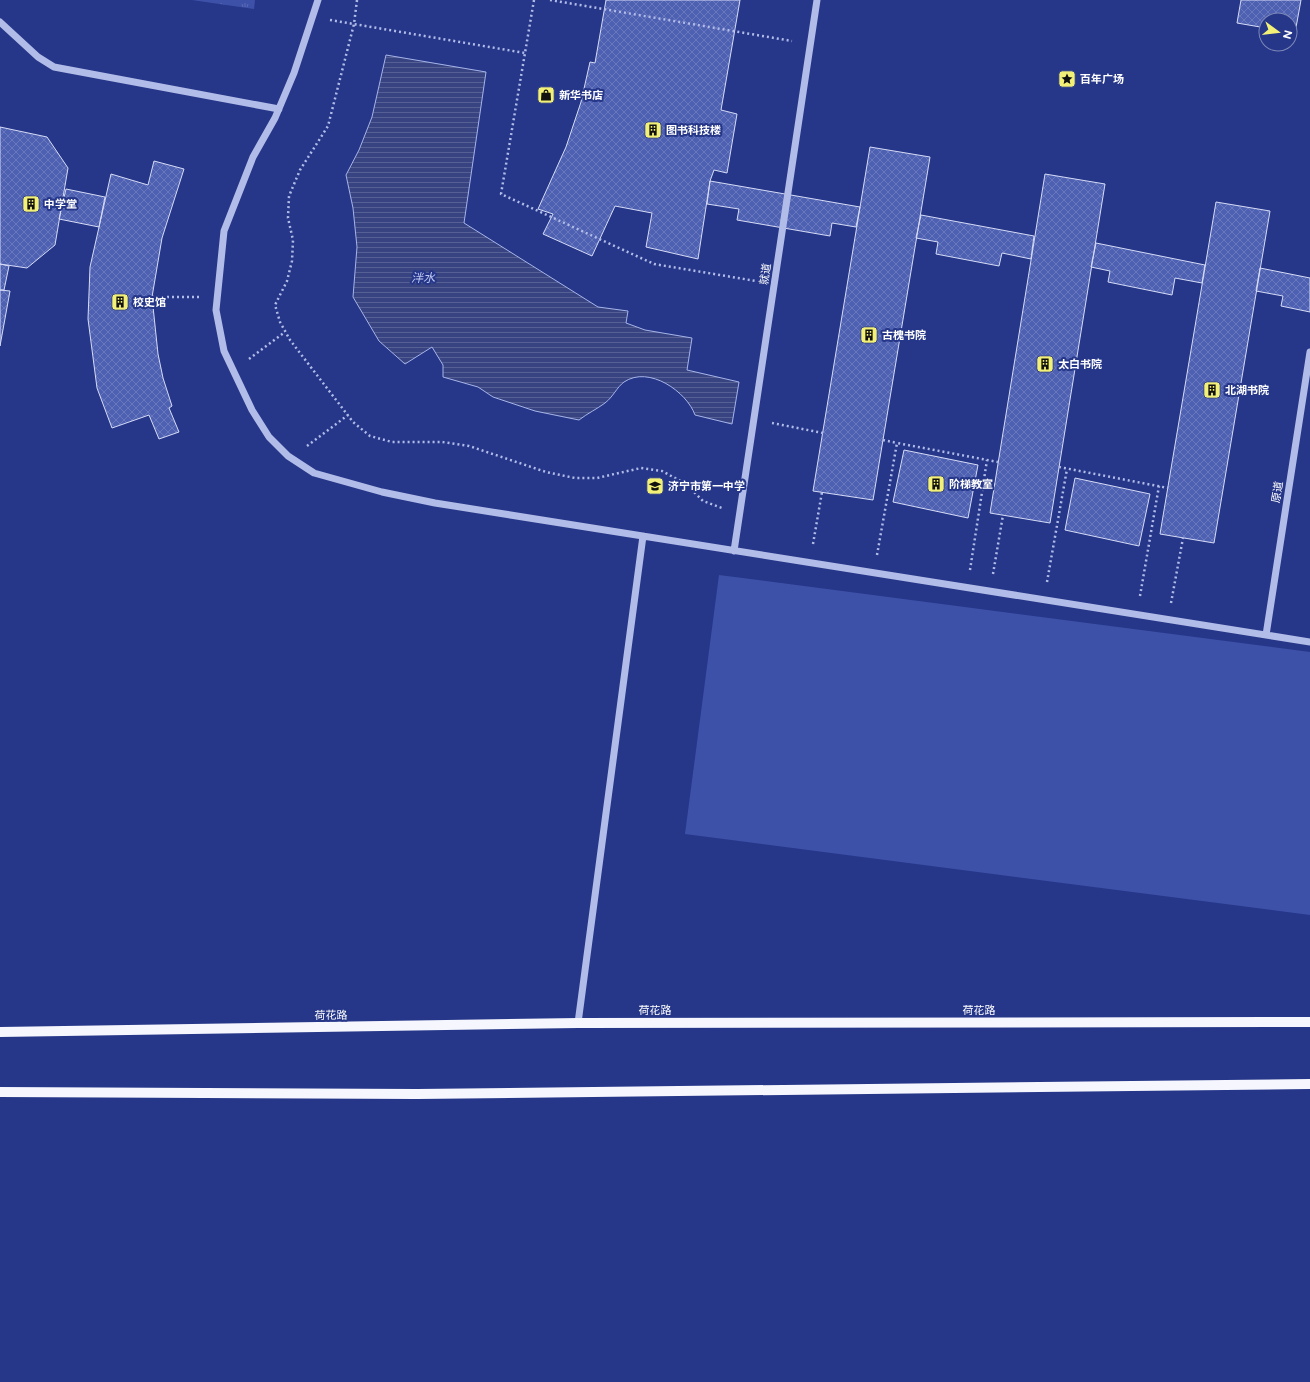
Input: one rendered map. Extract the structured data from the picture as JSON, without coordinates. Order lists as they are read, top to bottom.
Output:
{
  "streets": {
    "main road": ["荷花路"],
    "street": ["就道", "原道"]
  },
  "water": ["泮水"],
  "places": {
    "place": ["百年广场"],
    "shop": ["新华书店"],
    "building": [
      "图书科技楼",
      "中学堂",
      "校史馆",
      "古槐书院",
      "太白书院",
      "北湖书院",
      "阶梯教室"
    ],
    "school or university": ["济宁市第一中学"]
  },
  "north": "right"
}
